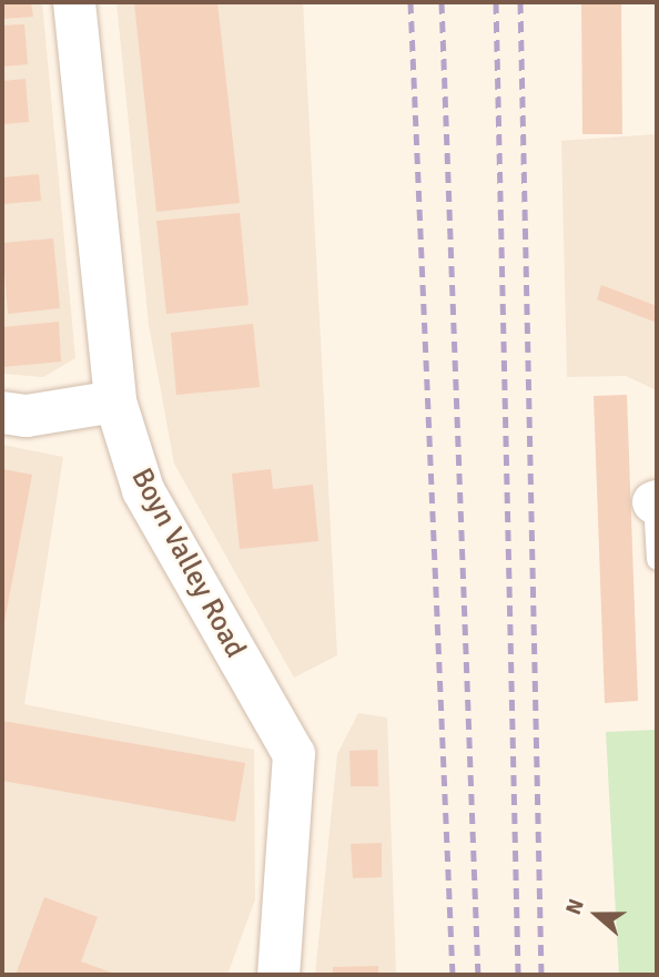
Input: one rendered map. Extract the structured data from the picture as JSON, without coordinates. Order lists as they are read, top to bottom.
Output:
{
  "streets": {
    "street": ["Boyn Valley Road"]
  },
  "north": "left"
}
